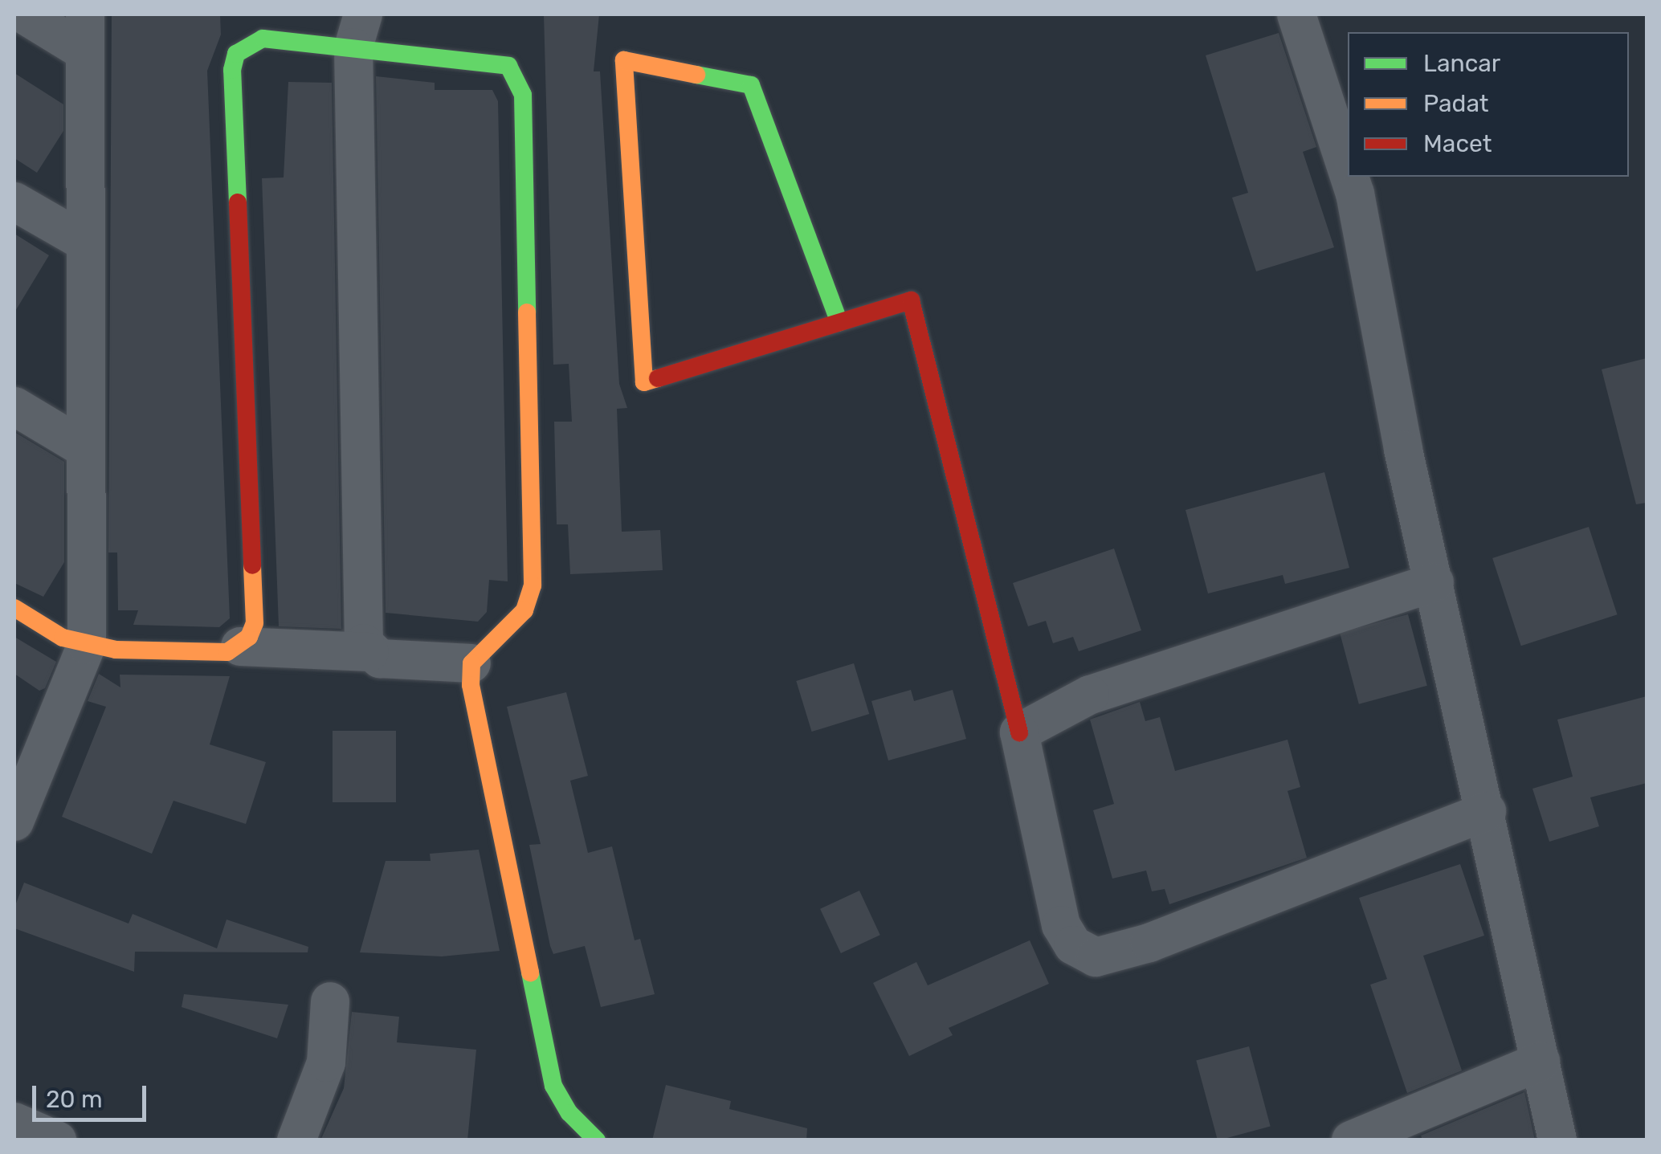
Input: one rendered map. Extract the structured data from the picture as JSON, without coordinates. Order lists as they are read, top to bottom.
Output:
{
  "legend": ["Lancar", "Padat", "Macet"],
  "scale_bar": "20 m"
}
